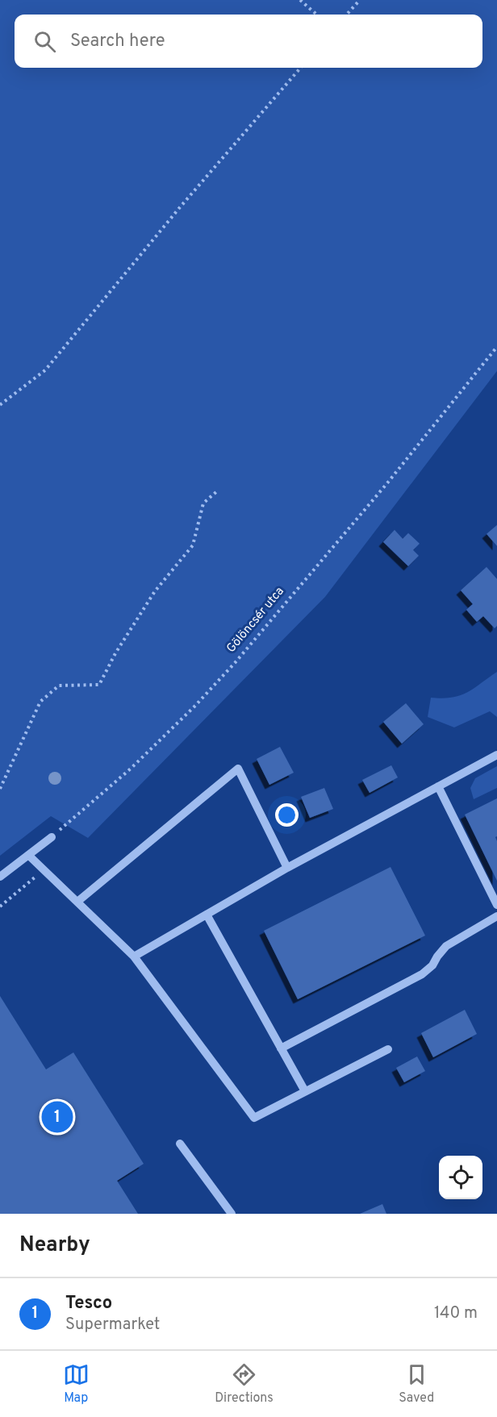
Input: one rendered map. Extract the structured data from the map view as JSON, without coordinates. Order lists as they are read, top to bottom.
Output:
{
  "streets": {
    "path": ["Gölöncsér utca"]
  },
  "page": {
    "search": "Search here",
    "pins": "1",
    "heading": "Nearby",
    "list": [
      {
        "mark": "1",
        "name": "Tesco",
        "note": "Supermarket",
        "value": "140 m"
      }
    ],
    "nav": ["Map", "Directions", "Saved"]
  }
}
